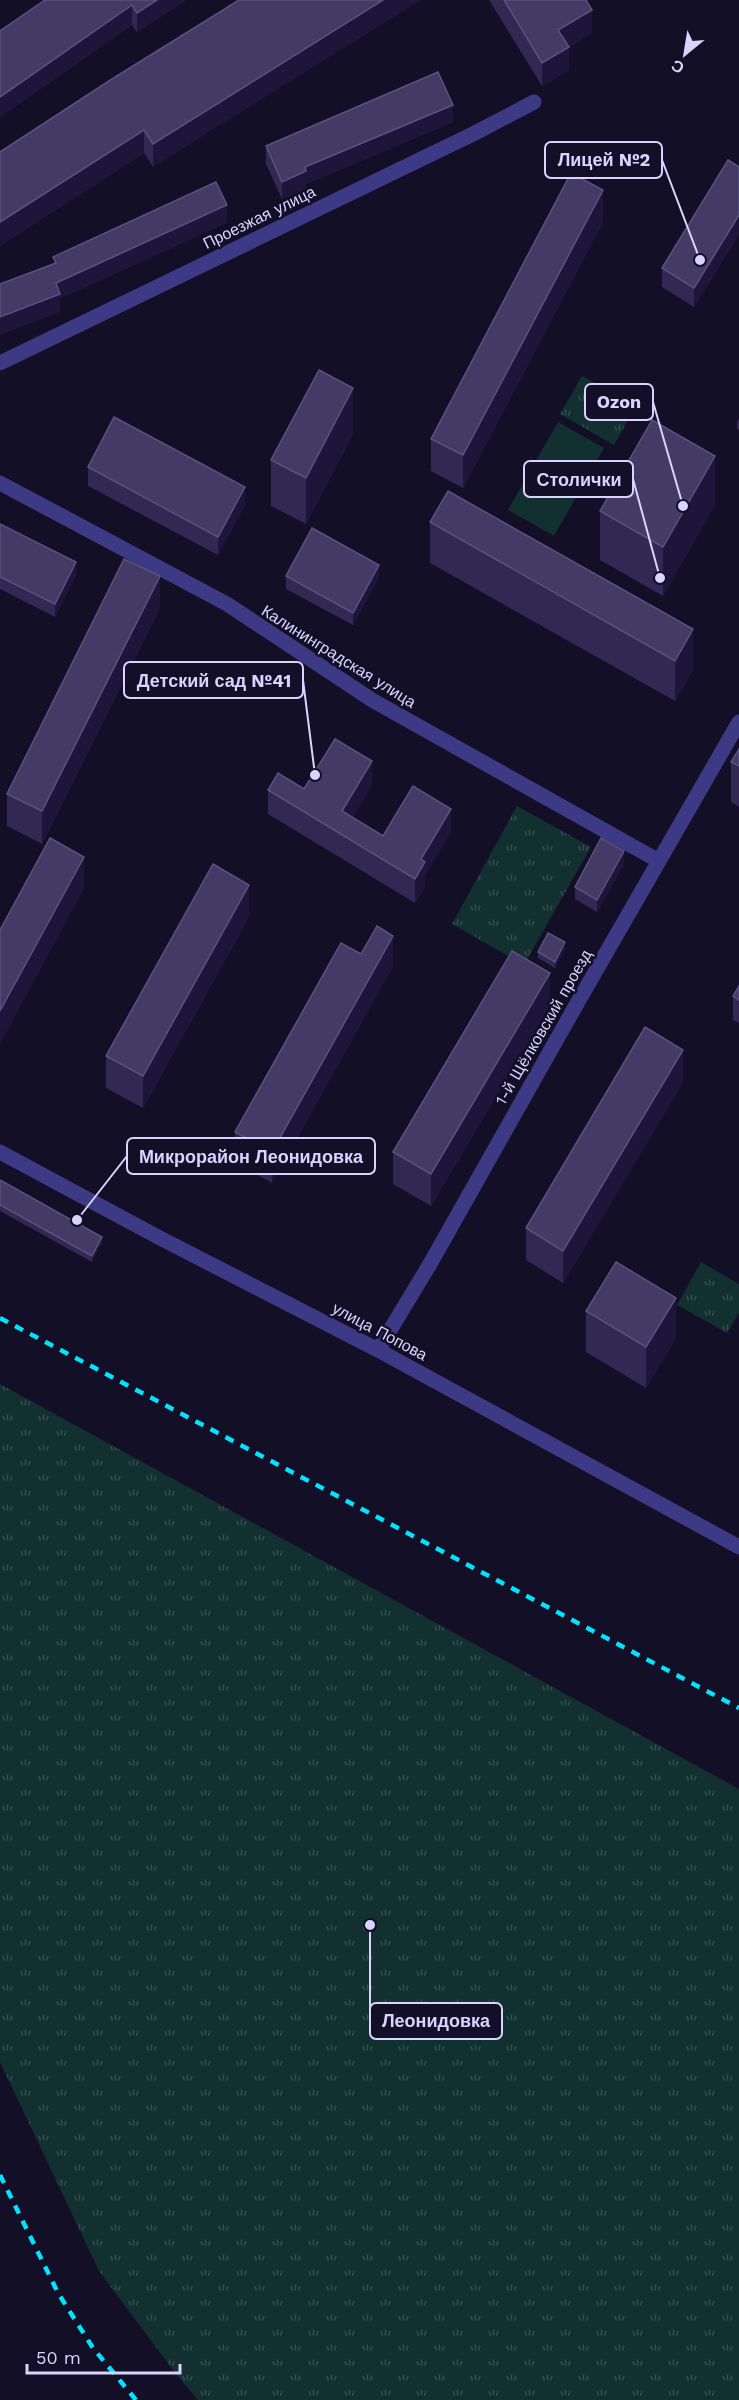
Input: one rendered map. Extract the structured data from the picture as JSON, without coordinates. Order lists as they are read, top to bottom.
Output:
{
  "streets": {
    "street": [
      "Проезжая улица",
      "Калининградская улица",
      "1-й Щёлковский проезд",
      "улица Попова"
    ]
  },
  "crossings": [
    ["Калининградская улица", "1-й Щёлковский проезд"],
    ["1-й Щёлковский проезд", "улица Попова"]
  ],
  "places": [
    "Лицей №2",
    "Ozon",
    "Столички",
    "Детский сад №41",
    "Микрорайон Леонидовка",
    "Леонидовка"
  ],
  "scale_bar": "50 m",
  "north": "bottom left"
}
